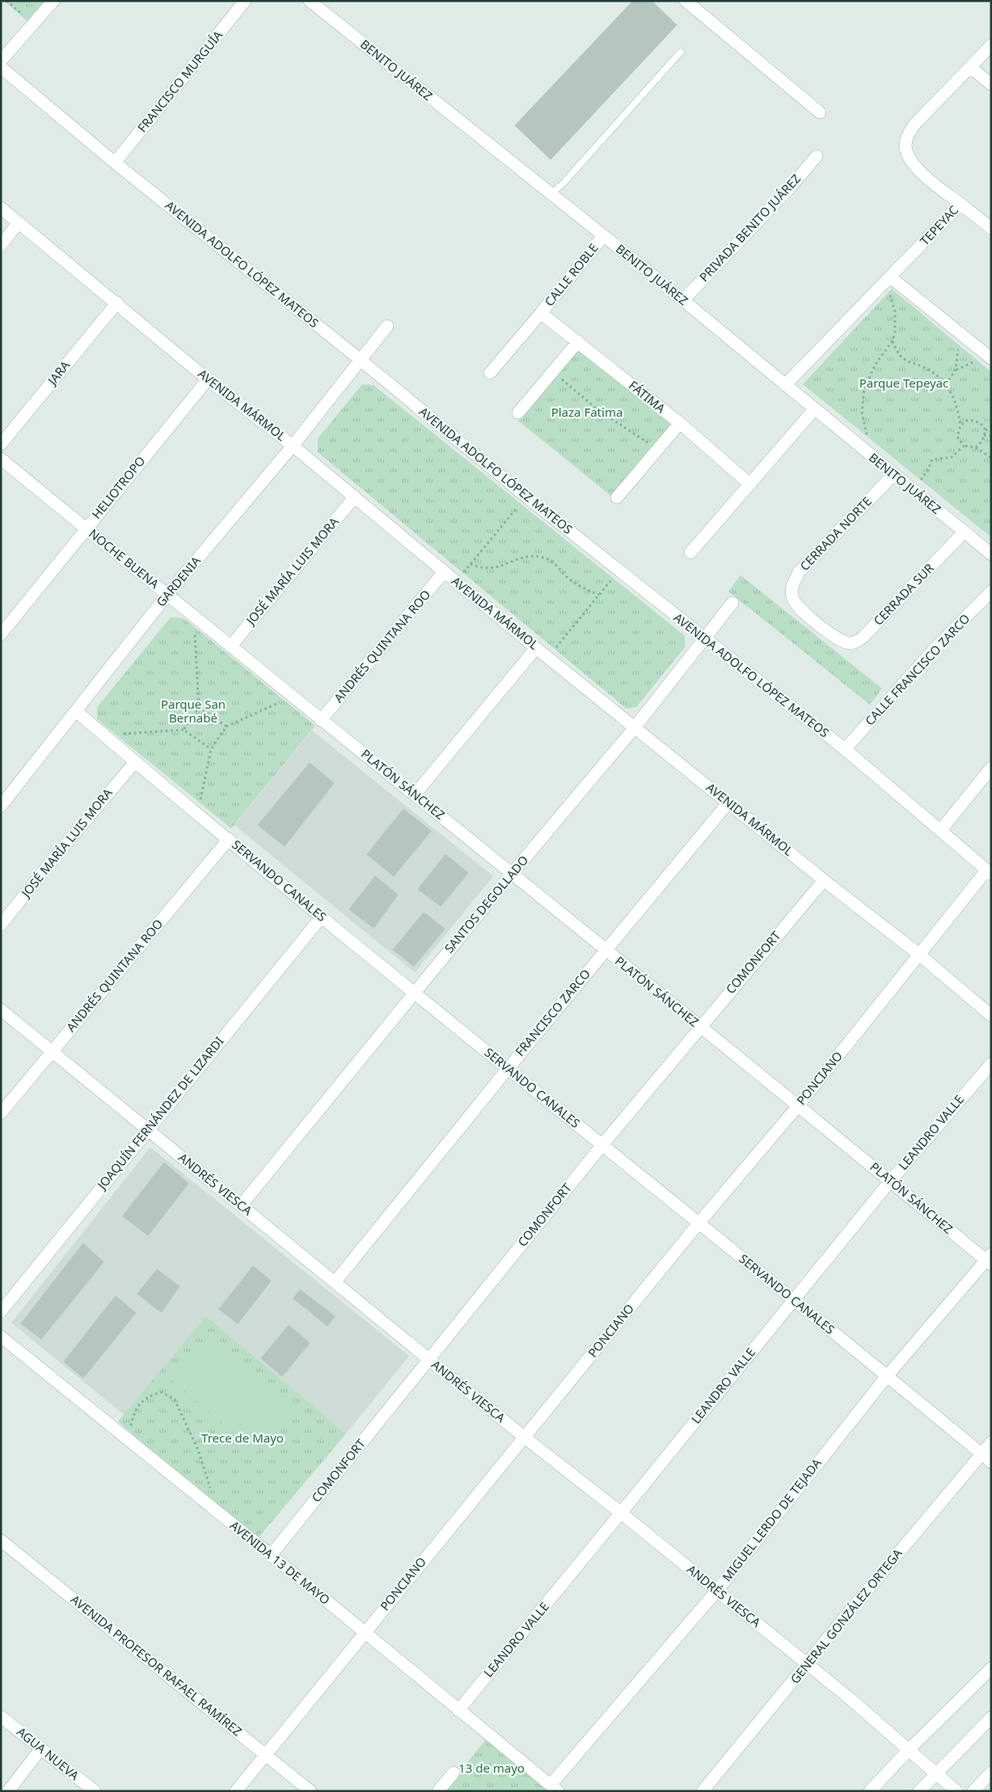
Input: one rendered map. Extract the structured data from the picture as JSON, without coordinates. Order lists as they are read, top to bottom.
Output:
{
  "streets": {
    "street": [
      "BENITO JUÁREZ",
      "FRANCISCO MURGUÍA",
      "TEPEYAC",
      "PRIVADA BENITO JUÁREZ",
      "AVENIDA ADOLFO LÓPEZ MATEOS",
      "CALLE ROBLE",
      "JARA",
      "FÁTIMA",
      "AVENIDA MÁRMOL",
      "HELIOTROPO",
      "CERRADA NORTE",
      "NOCHE BUENA",
      "JOSÉ MARÍA LUIS MORA",
      "GARDENIA",
      "CERRADA SUR",
      "ANDRÉS QUINTANA ROO",
      "CALLE FRANCISCO ZARCO",
      "PLATÓN SÁNCHEZ",
      "SERVANDO CANALES",
      "SANTOS DEGOLLADO",
      "COMONFORT",
      "FRANCISCO ZARCO",
      "PONCIANO",
      "JOAQUÍN FERNÁNDEZ DE LIZARDI",
      "LEANDRO VALLE",
      "ANDRÉS VIESCA",
      "MIGUEL LERDO DE TEJADA",
      "AVENIDA 13 DE MAYO",
      "GENERAL GONZÁLEZ ORTEGA",
      "AVENIDA PROFESOR RAFAEL RAMÍREZ",
      "AGUA NUEVA"
    ]
  },
  "crossings": [
    ["BENITO JUÁREZ", "TEPEYAC"],
    ["BENITO JUÁREZ", "PRIVADA BENITO JUÁREZ"],
    ["BENITO JUÁREZ", "CALLE ROBLE"],
    ["BENITO JUÁREZ", "CERRADA NORTE"],
    ["BENITO JUÁREZ", "CERRADA SUR"],
    ["FRANCISCO MURGUÍA", "AVENIDA ADOLFO LÓPEZ MATEOS"],
    ["AVENIDA ADOLFO LÓPEZ MATEOS", "GARDENIA"],
    ["AVENIDA ADOLFO LÓPEZ MATEOS", "CALLE FRANCISCO ZARCO"],
    ["AVENIDA ADOLFO LÓPEZ MATEOS", "SANTOS DEGOLLADO"],
    ["AVENIDA ADOLFO LÓPEZ MATEOS", "PONCIANO"],
    ["CALLE ROBLE", "FÁTIMA"],
    ["JARA", "AVENIDA MÁRMOL"],
    ["AVENIDA MÁRMOL", "HELIOTROPO"],
    ["AVENIDA MÁRMOL", "JOSÉ MARÍA LUIS MORA"],
    ["AVENIDA MÁRMOL", "GARDENIA"],
    ["AVENIDA MÁRMOL", "ANDRÉS QUINTANA ROO"],
    ["AVENIDA MÁRMOL", "SANTOS DEGOLLADO"],
    ["AVENIDA MÁRMOL", "COMONFORT"],
    ["AVENIDA MÁRMOL", "FRANCISCO ZARCO"],
    ["AVENIDA MÁRMOL", "PONCIANO"],
    ["HELIOTROPO", "NOCHE BUENA"],
    ["CERRADA NORTE", "CERRADA SUR"],
    ["NOCHE BUENA", "JOSÉ MARÍA LUIS MORA"],
    ["NOCHE BUENA", "GARDENIA"],
    ["NOCHE BUENA", "ANDRÉS QUINTANA ROO"],
    ["NOCHE BUENA", "PLATÓN SÁNCHEZ"],
    ["JOSÉ MARÍA LUIS MORA", "SERVANDO CANALES"],
    ["GARDENIA", "SERVANDO CANALES"],
    ["ANDRÉS QUINTANA ROO", "PLATÓN SÁNCHEZ"],
    ["ANDRÉS QUINTANA ROO", "SERVANDO CANALES"],
    ["ANDRÉS QUINTANA ROO", "ANDRÉS VIESCA"],
    ["PLATÓN SÁNCHEZ", "SANTOS DEGOLLADO"],
    ["PLATÓN SÁNCHEZ", "COMONFORT"],
    ["PLATÓN SÁNCHEZ", "FRANCISCO ZARCO"],
    ["PLATÓN SÁNCHEZ", "PONCIANO"],
    ["PLATÓN SÁNCHEZ", "LEANDRO VALLE"],
    ["PLATÓN SÁNCHEZ", "MIGUEL LERDO DE TEJADA"],
    ["SERVANDO CANALES", "SANTOS DEGOLLADO"],
    ["SERVANDO CANALES", "COMONFORT"],
    ["SERVANDO CANALES", "FRANCISCO ZARCO"],
    ["SERVANDO CANALES", "PONCIANO"],
    ["SERVANDO CANALES", "JOAQUÍN FERNÁNDEZ DE LIZARDI"],
    ["SERVANDO CANALES", "LEANDRO VALLE"],
    ["SERVANDO CANALES", "MIGUEL LERDO DE TEJADA"],
    ["SERVANDO CANALES", "GENERAL GONZÁLEZ ORTEGA"],
    ["SANTOS DEGOLLADO", "ANDRÉS VIESCA"],
    ["COMONFORT", "ANDRÉS VIESCA"],
    ["COMONFORT", "AVENIDA 13 DE MAYO"],
    ["FRANCISCO ZARCO", "ANDRÉS VIESCA"],
    ["PONCIANO", "ANDRÉS VIESCA"],
    ["PONCIANO", "AVENIDA 13 DE MAYO"],
    ["PONCIANO", "AVENIDA PROFESOR RAFAEL RAMÍREZ"],
    ["JOAQUÍN FERNÁNDEZ DE LIZARDI", "ANDRÉS VIESCA"],
    ["LEANDRO VALLE", "ANDRÉS VIESCA"],
    ["LEANDRO VALLE", "AVENIDA 13 DE MAYO"],
    ["ANDRÉS VIESCA", "MIGUEL LERDO DE TEJADA"],
    ["ANDRÉS VIESCA", "GENERAL GONZÁLEZ ORTEGA"],
    ["MIGUEL LERDO DE TEJADA", "AVENIDA 13 DE MAYO"]
  ],
  "parks": [
    "Parque Tepeyac",
    "Plaza Fatima",
    "Parque San Bernabé",
    "Trece de Mayo",
    "13 de mayo"
  ]
}
